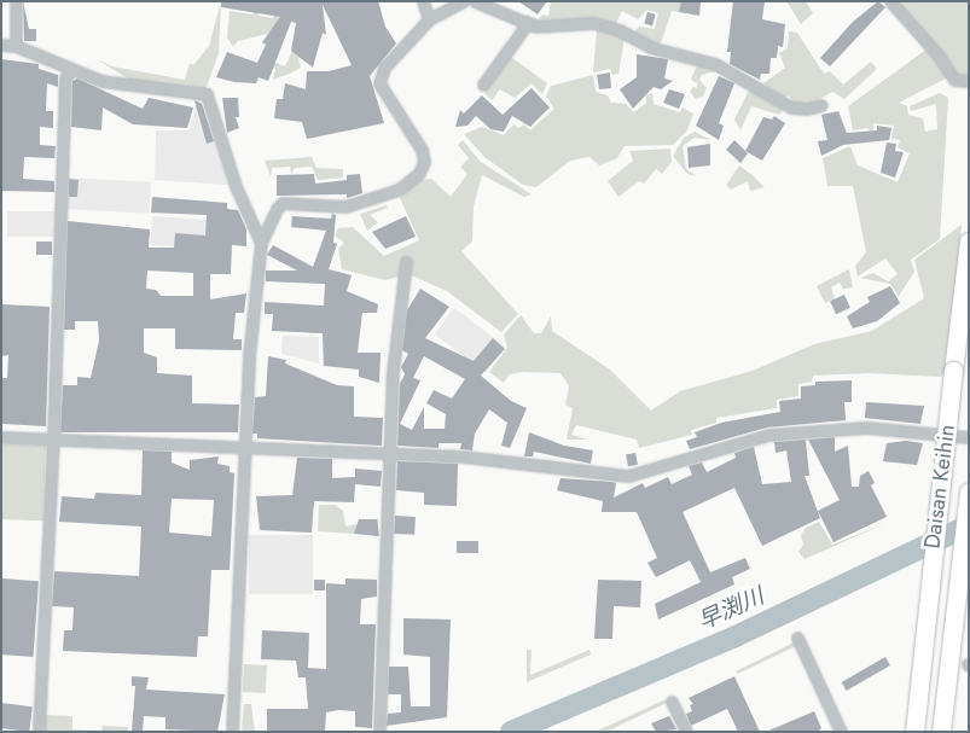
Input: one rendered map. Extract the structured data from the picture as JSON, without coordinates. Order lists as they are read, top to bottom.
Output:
{
  "streets": {
    "highway": ["Daisan Keihin"]
  },
  "water": ["早渕川"]
}
